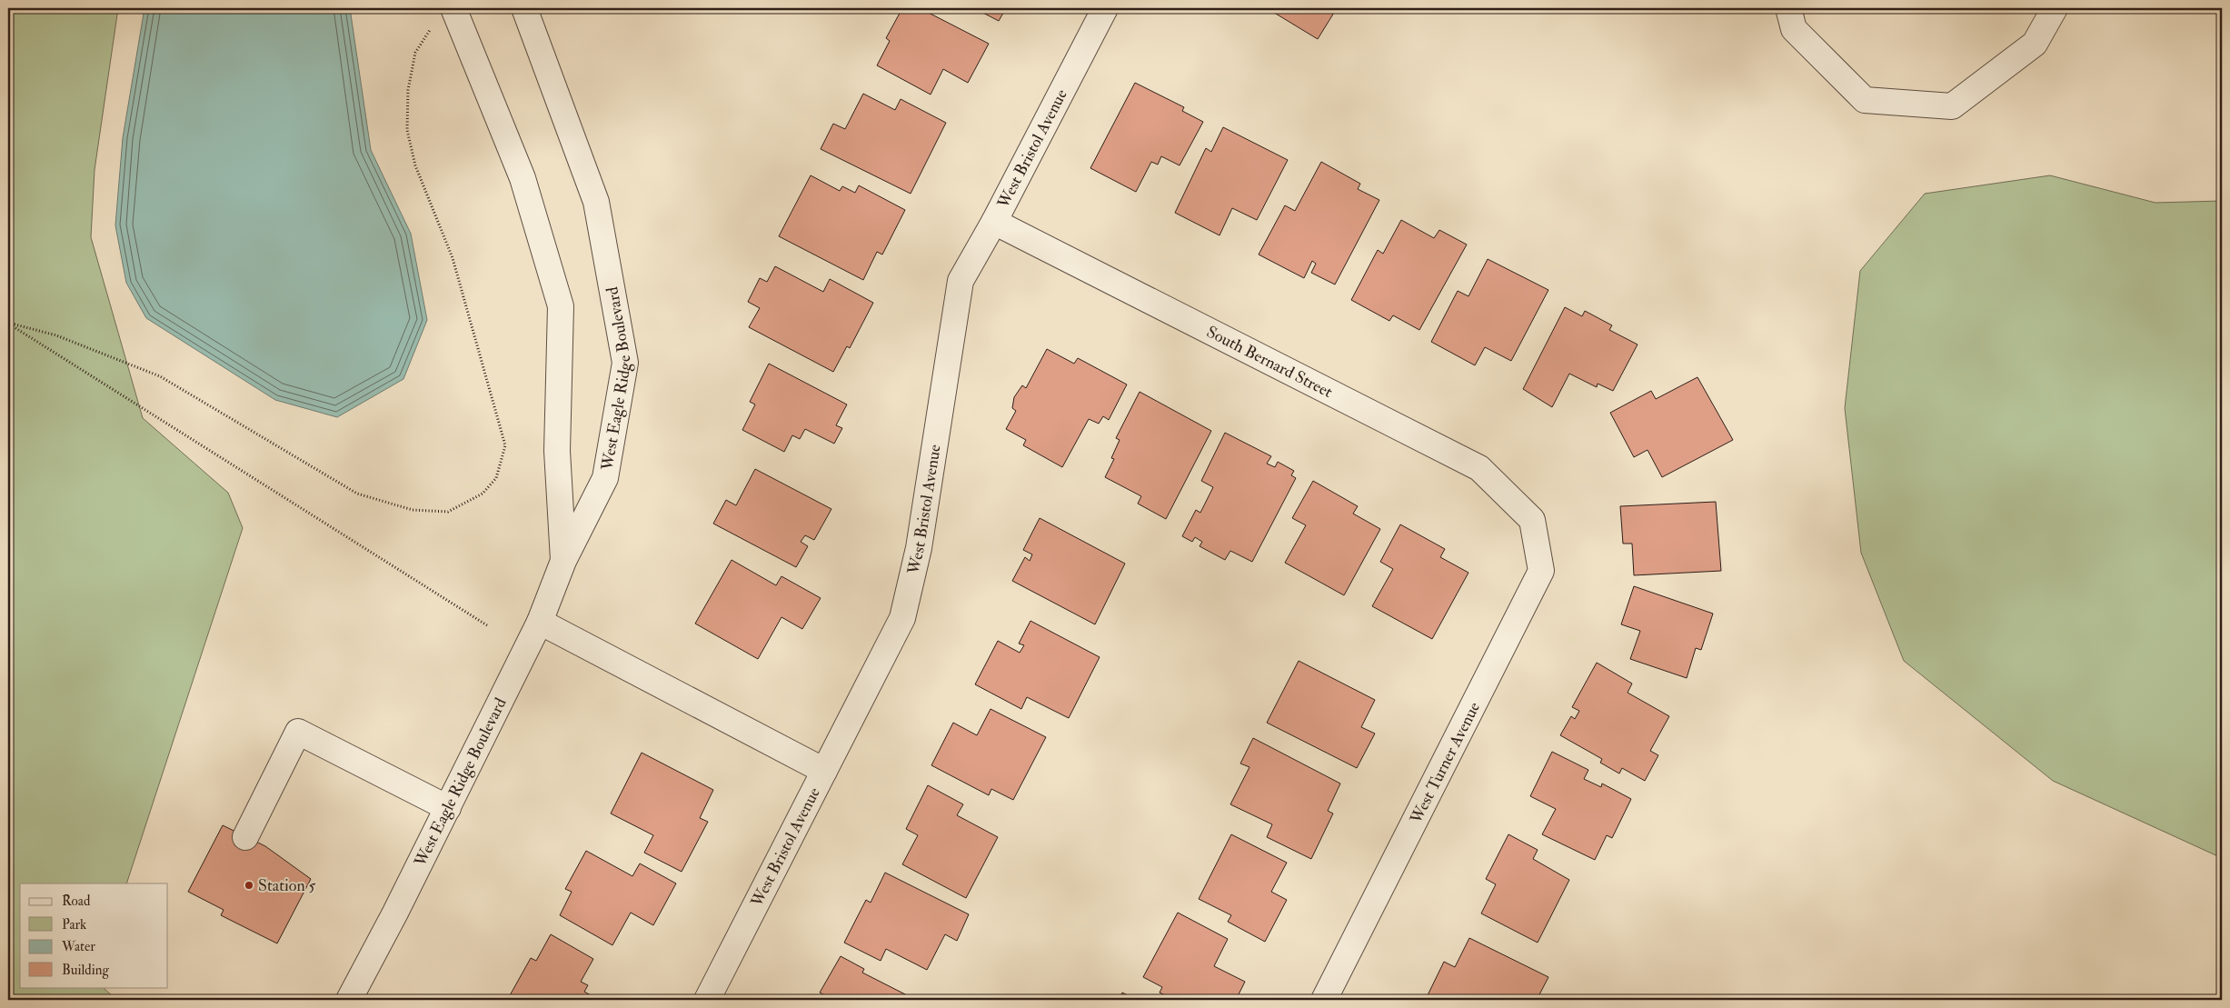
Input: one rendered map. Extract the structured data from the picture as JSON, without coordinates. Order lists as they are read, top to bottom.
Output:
{
  "streets": {
    "street": [
      "West Bristol Avenue",
      "South Bernard Street",
      "West Eagle Ridge Boulevard",
      "West Turner Avenue"
    ]
  },
  "crossings": [
    ["West Bristol Avenue", "South Bernard Street"],
    ["South Bernard Street", "West Turner Avenue"]
  ],
  "places": ["Station 5"],
  "legend": [
    "Road",
    "Park",
    "Water",
    "Building"
  ]
}
